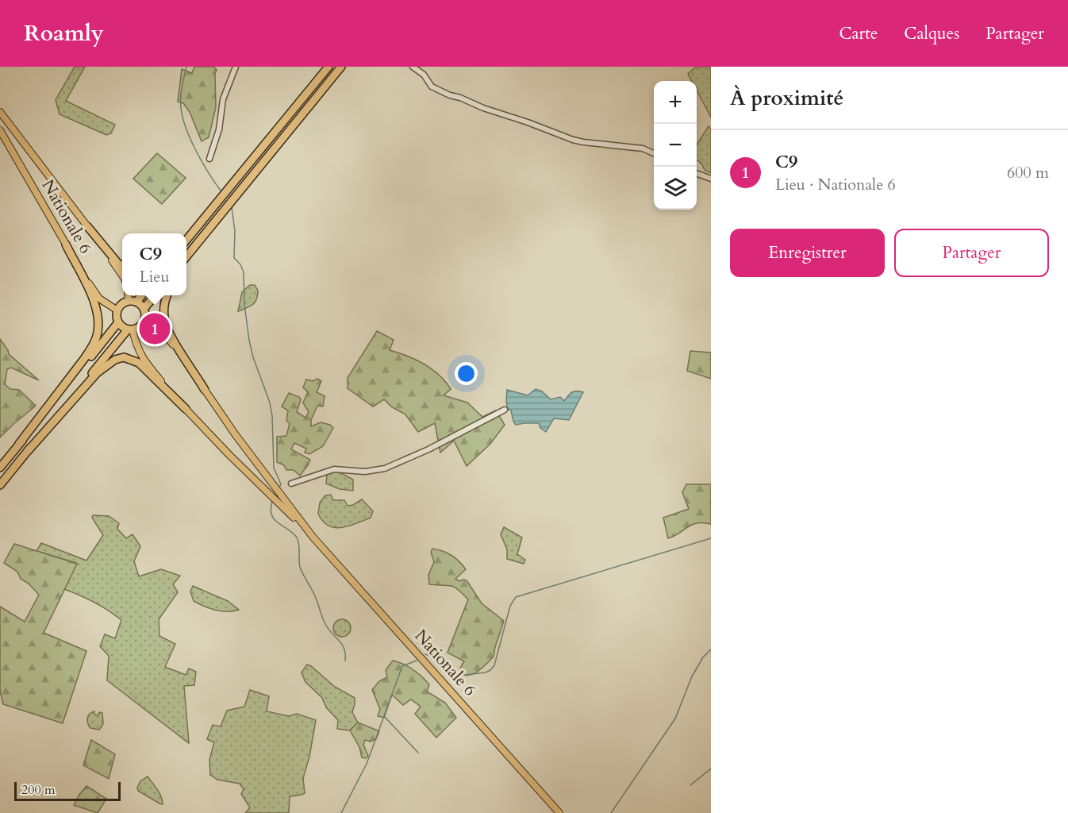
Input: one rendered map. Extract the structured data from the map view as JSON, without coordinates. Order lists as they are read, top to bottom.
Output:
{
  "streets": {
    "main road": ["Nationale 6"]
  },
  "scale_bar": "200 m",
  "page": {
    "header": "Roamly",
    "nav": ["Carte", "Calques", "Partager"],
    "heading": "À proximité",
    "map_buttons": ["+", "−"],
    "list": [
      {
        "mark": "1",
        "name": "C9",
        "note": "Lieu · Nationale 6",
        "value": "600 m"
      }
    ],
    "buttons": ["Enregistrer", "Partager"],
    "popup": ["C9", "Lieu"],
    "pins": "1",
    "scale": "200 m"
  }
}
